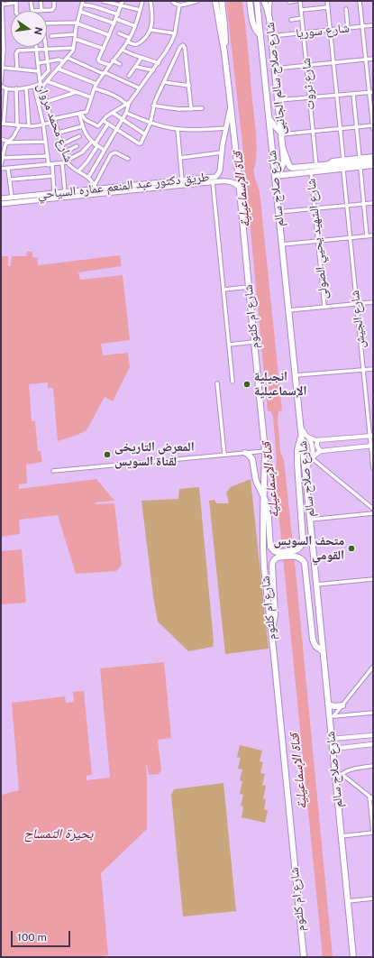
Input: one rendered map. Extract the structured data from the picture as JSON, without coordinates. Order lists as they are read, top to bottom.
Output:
{
  "streets": {
    "main road": [
      "شارع صلاح سالم الجانبى",
      "طريق دكتور عبد المنعم عماره السياحي",
      "شارع صلاح سالم",
      "شارع ام كلثوم"
    ],
    "street": [
      "شارع سوريا",
      "شارع ثروت",
      "شارع محمد مروان",
      "شارع الشهيد يحيي الصولى",
      "شارع الجيش"
    ]
  },
  "crossings": [
    ["شارع سوريا", "شارع صلاح سالم الجانبى"],
    ["شارع سوريا", "شارع ثروت"],
    ["شارع صلاح سالم الجانبى", "شارع صلاح سالم"],
    ["شارع محمد مروان", "طريق دكتور عبد المنعم عماره السياحي"],
    ["طريق دكتور عبد المنعم عماره السياحي", "شارع ام كلثوم"]
  ],
  "water": ["قناة الإسماعيلية", "بحيرة التمساح"],
  "places": ["انجيلية الإسماعيلية", "المعرض التاريخى لقناة السويس", "متحف السويس القومي"],
  "scale_bar": "100 m",
  "north": "right"
}
